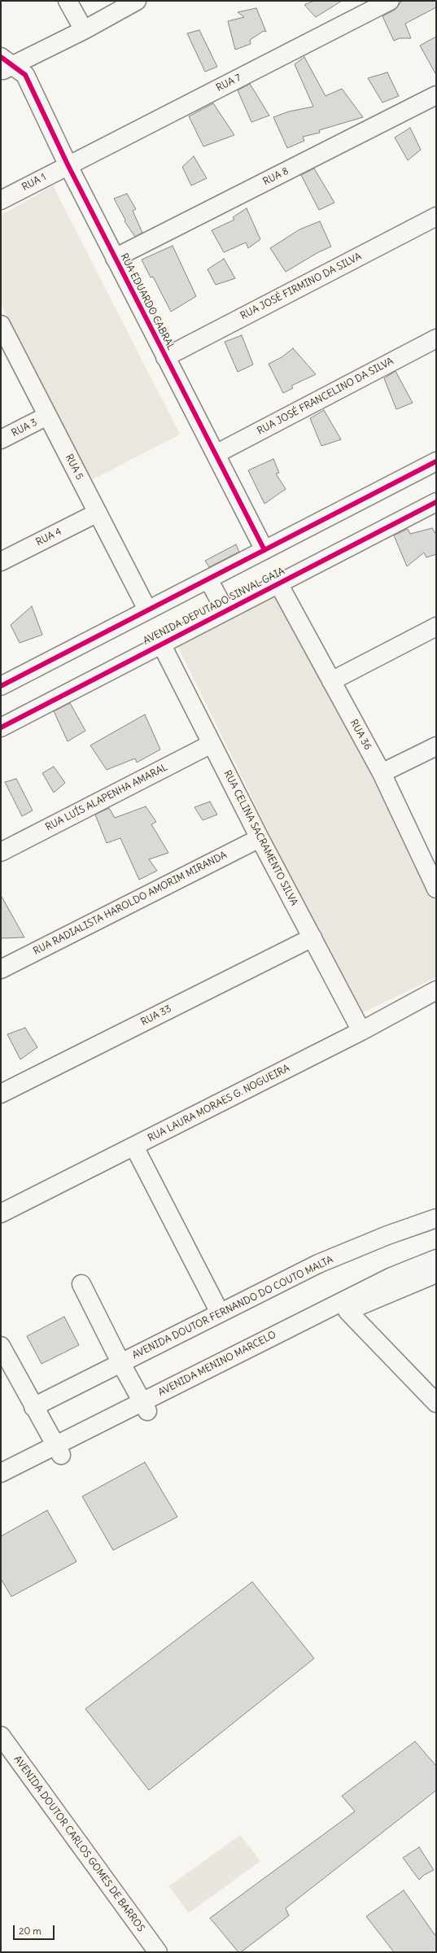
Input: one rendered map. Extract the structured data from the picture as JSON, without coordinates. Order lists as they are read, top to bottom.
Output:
{
  "streets": {
    "street": [
      "RUA 7",
      "RUA 8",
      "RUA 1",
      "RUA JOSÉ FIRMINO DA SILVA",
      "RUA EDUARDO CABRAL",
      "RUA JOSÉ FRANCELINO DA SILVA",
      "RUA 3",
      "RUA 5",
      "RUA 4",
      "AVENIDA DEPUTADO SINVAL GAIA",
      "RUA 36",
      "RUA LUÍS ALAPENHA AMARAL",
      "RUA CELINA SACRAMENTO SILVA",
      "RUA RADIALISTA HAROLDO AMORIM MIRANDA",
      "RUA 33",
      "RUA LAURA MORAES G. NOGUEIRA",
      "AVENIDA DOUTOR FERNANDO DO COUTO MALTA",
      "AVENIDA MENINO MARCELO",
      "AVENIDA DOUTOR CARLOS GOMES DE BARROS"
    ]
  },
  "crossings": [
    ["RUA 7", "RUA 1"],
    ["RUA 7", "RUA EDUARDO CABRAL"],
    ["RUA 8", "RUA EDUARDO CABRAL"],
    ["RUA 1", "RUA EDUARDO CABRAL"],
    ["RUA JOSÉ FIRMINO DA SILVA", "RUA EDUARDO CABRAL"],
    ["RUA EDUARDO CABRAL", "RUA JOSÉ FRANCELINO DA SILVA"],
    ["RUA 3", "RUA 5"],
    ["RUA 5", "RUA 4"],
    ["AVENIDA DEPUTADO SINVAL GAIA", "RUA 36"],
    ["AVENIDA DEPUTADO SINVAL GAIA", "RUA CELINA SACRAMENTO SILVA"],
    ["RUA LUÍS ALAPENHA AMARAL", "RUA CELINA SACRAMENTO SILVA"],
    ["RUA CELINA SACRAMENTO SILVA", "RUA RADIALISTA HAROLDO AMORIM MIRANDA"],
    ["RUA CELINA SACRAMENTO SILVA", "RUA 33"],
    ["RUA CELINA SACRAMENTO SILVA", "RUA LAURA MORAES G. NOGUEIRA"]
  ],
  "scale_bar": "20 m"
}
